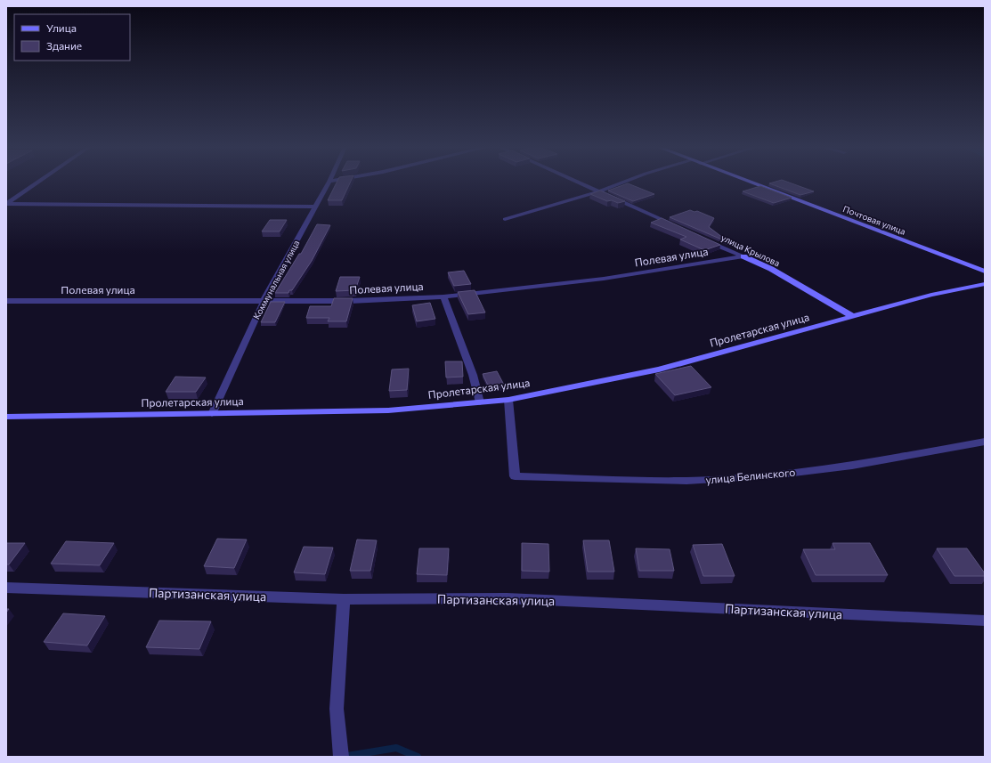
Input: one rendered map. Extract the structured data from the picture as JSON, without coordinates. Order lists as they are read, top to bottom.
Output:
{
  "streets": {
    "street": [
      "Почтовая улица",
      "улица Крылова",
      "Полевая улица",
      "Коммунальная улица",
      "Пролетарская улица",
      "улица Белинского",
      "Партизанская улица"
    ]
  },
  "crossings": [
    ["улица Крылова", "Полевая улица"],
    ["улица Крылова", "Пролетарская улица"],
    ["Полевая улица", "Коммунальная улица"],
    ["Коммунальная улица", "Пролетарская улица"],
    ["Пролетарская улица", "улица Белинского"]
  ],
  "legend": ["Улица", "Здание"]
}
